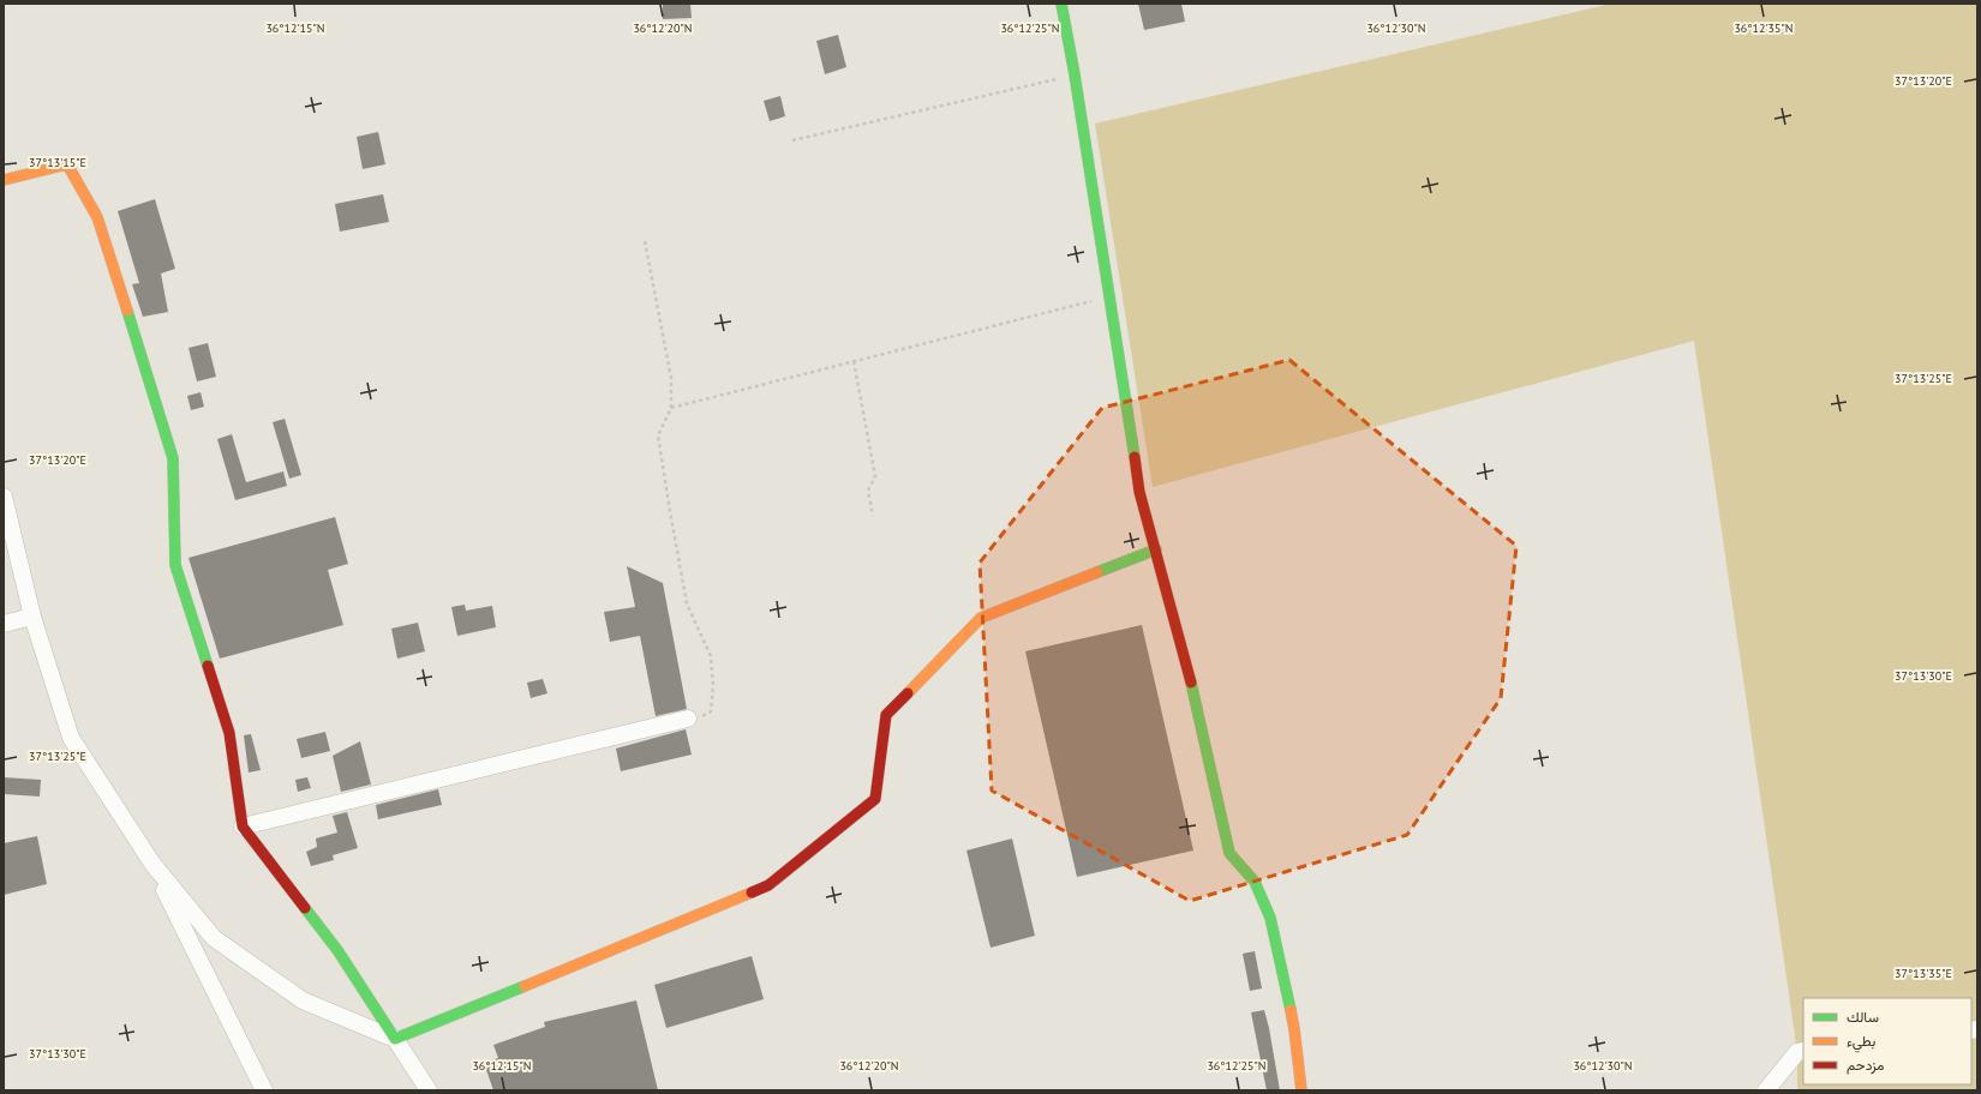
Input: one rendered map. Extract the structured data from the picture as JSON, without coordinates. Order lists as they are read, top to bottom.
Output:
{
  "legend": ["سالك", "بطيء", "مزدحم"],
  "coordinates": [
    "36°12'15\"N",
    "36°12'20\"N",
    "36°12'25\"N",
    "36°12'30\"N",
    "36°12'35\"N",
    "37°13'20\"E",
    "37°13'15\"E",
    "37°13'25\"E",
    "37°13'30\"E",
    "37°13'35\"E"
  ]
}
